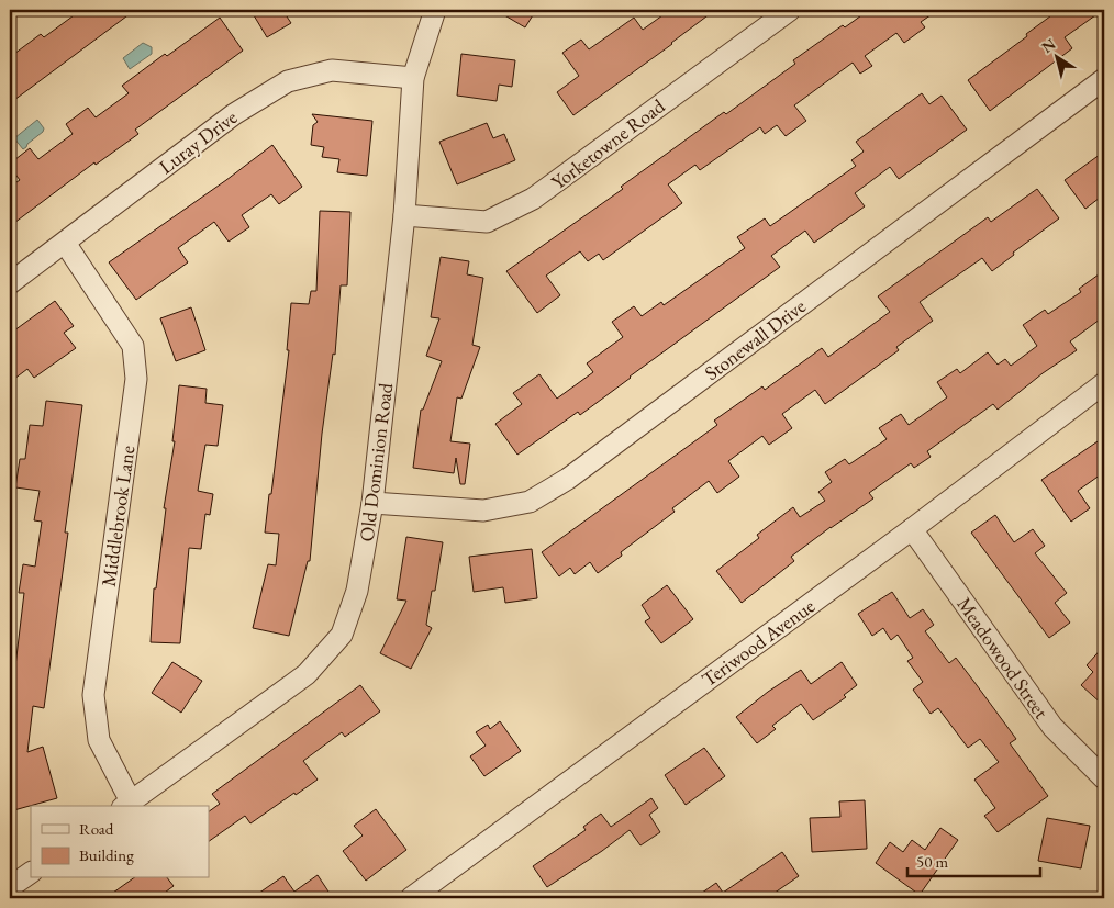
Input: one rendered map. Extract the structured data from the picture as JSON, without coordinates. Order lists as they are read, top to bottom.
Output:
{
  "streets": {
    "street": [
      "Luray Drive",
      "Yorketowne Road",
      "Stonewall Drive",
      "Old Dominion Road",
      "Middlebrook Lane",
      "Teriwood Avenue",
      "Meadowood Street"
    ]
  },
  "crossings": [
    ["Luray Drive", "Old Dominion Road"],
    ["Luray Drive", "Middlebrook Lane"],
    ["Yorketowne Road", "Old Dominion Road"],
    ["Stonewall Drive", "Old Dominion Road"],
    ["Old Dominion Road", "Middlebrook Lane"],
    ["Teriwood Avenue", "Meadowood Street"]
  ],
  "legend": ["Road", "Building"],
  "scale_bar": "50 m",
  "north": "top left"
}
